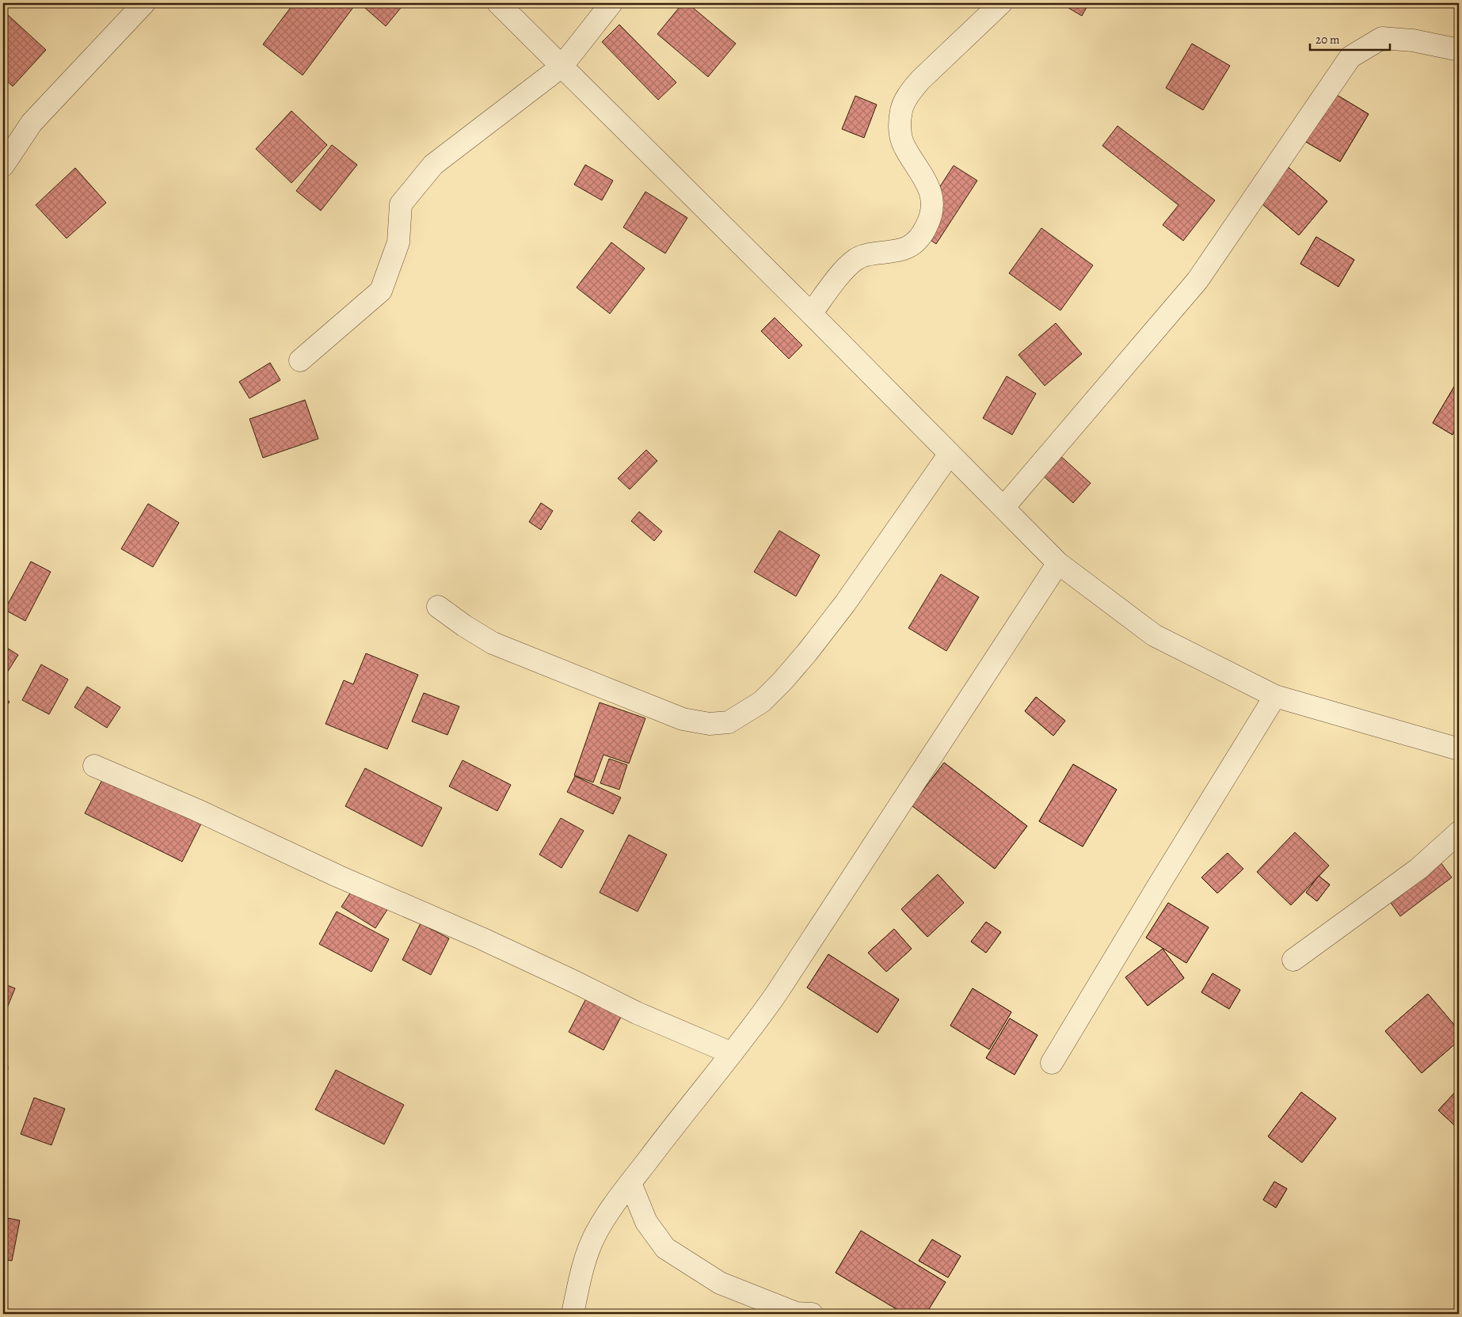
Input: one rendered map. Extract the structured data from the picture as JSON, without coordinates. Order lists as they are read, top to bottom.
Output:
{
  "scale_bar": "20 m"
}
